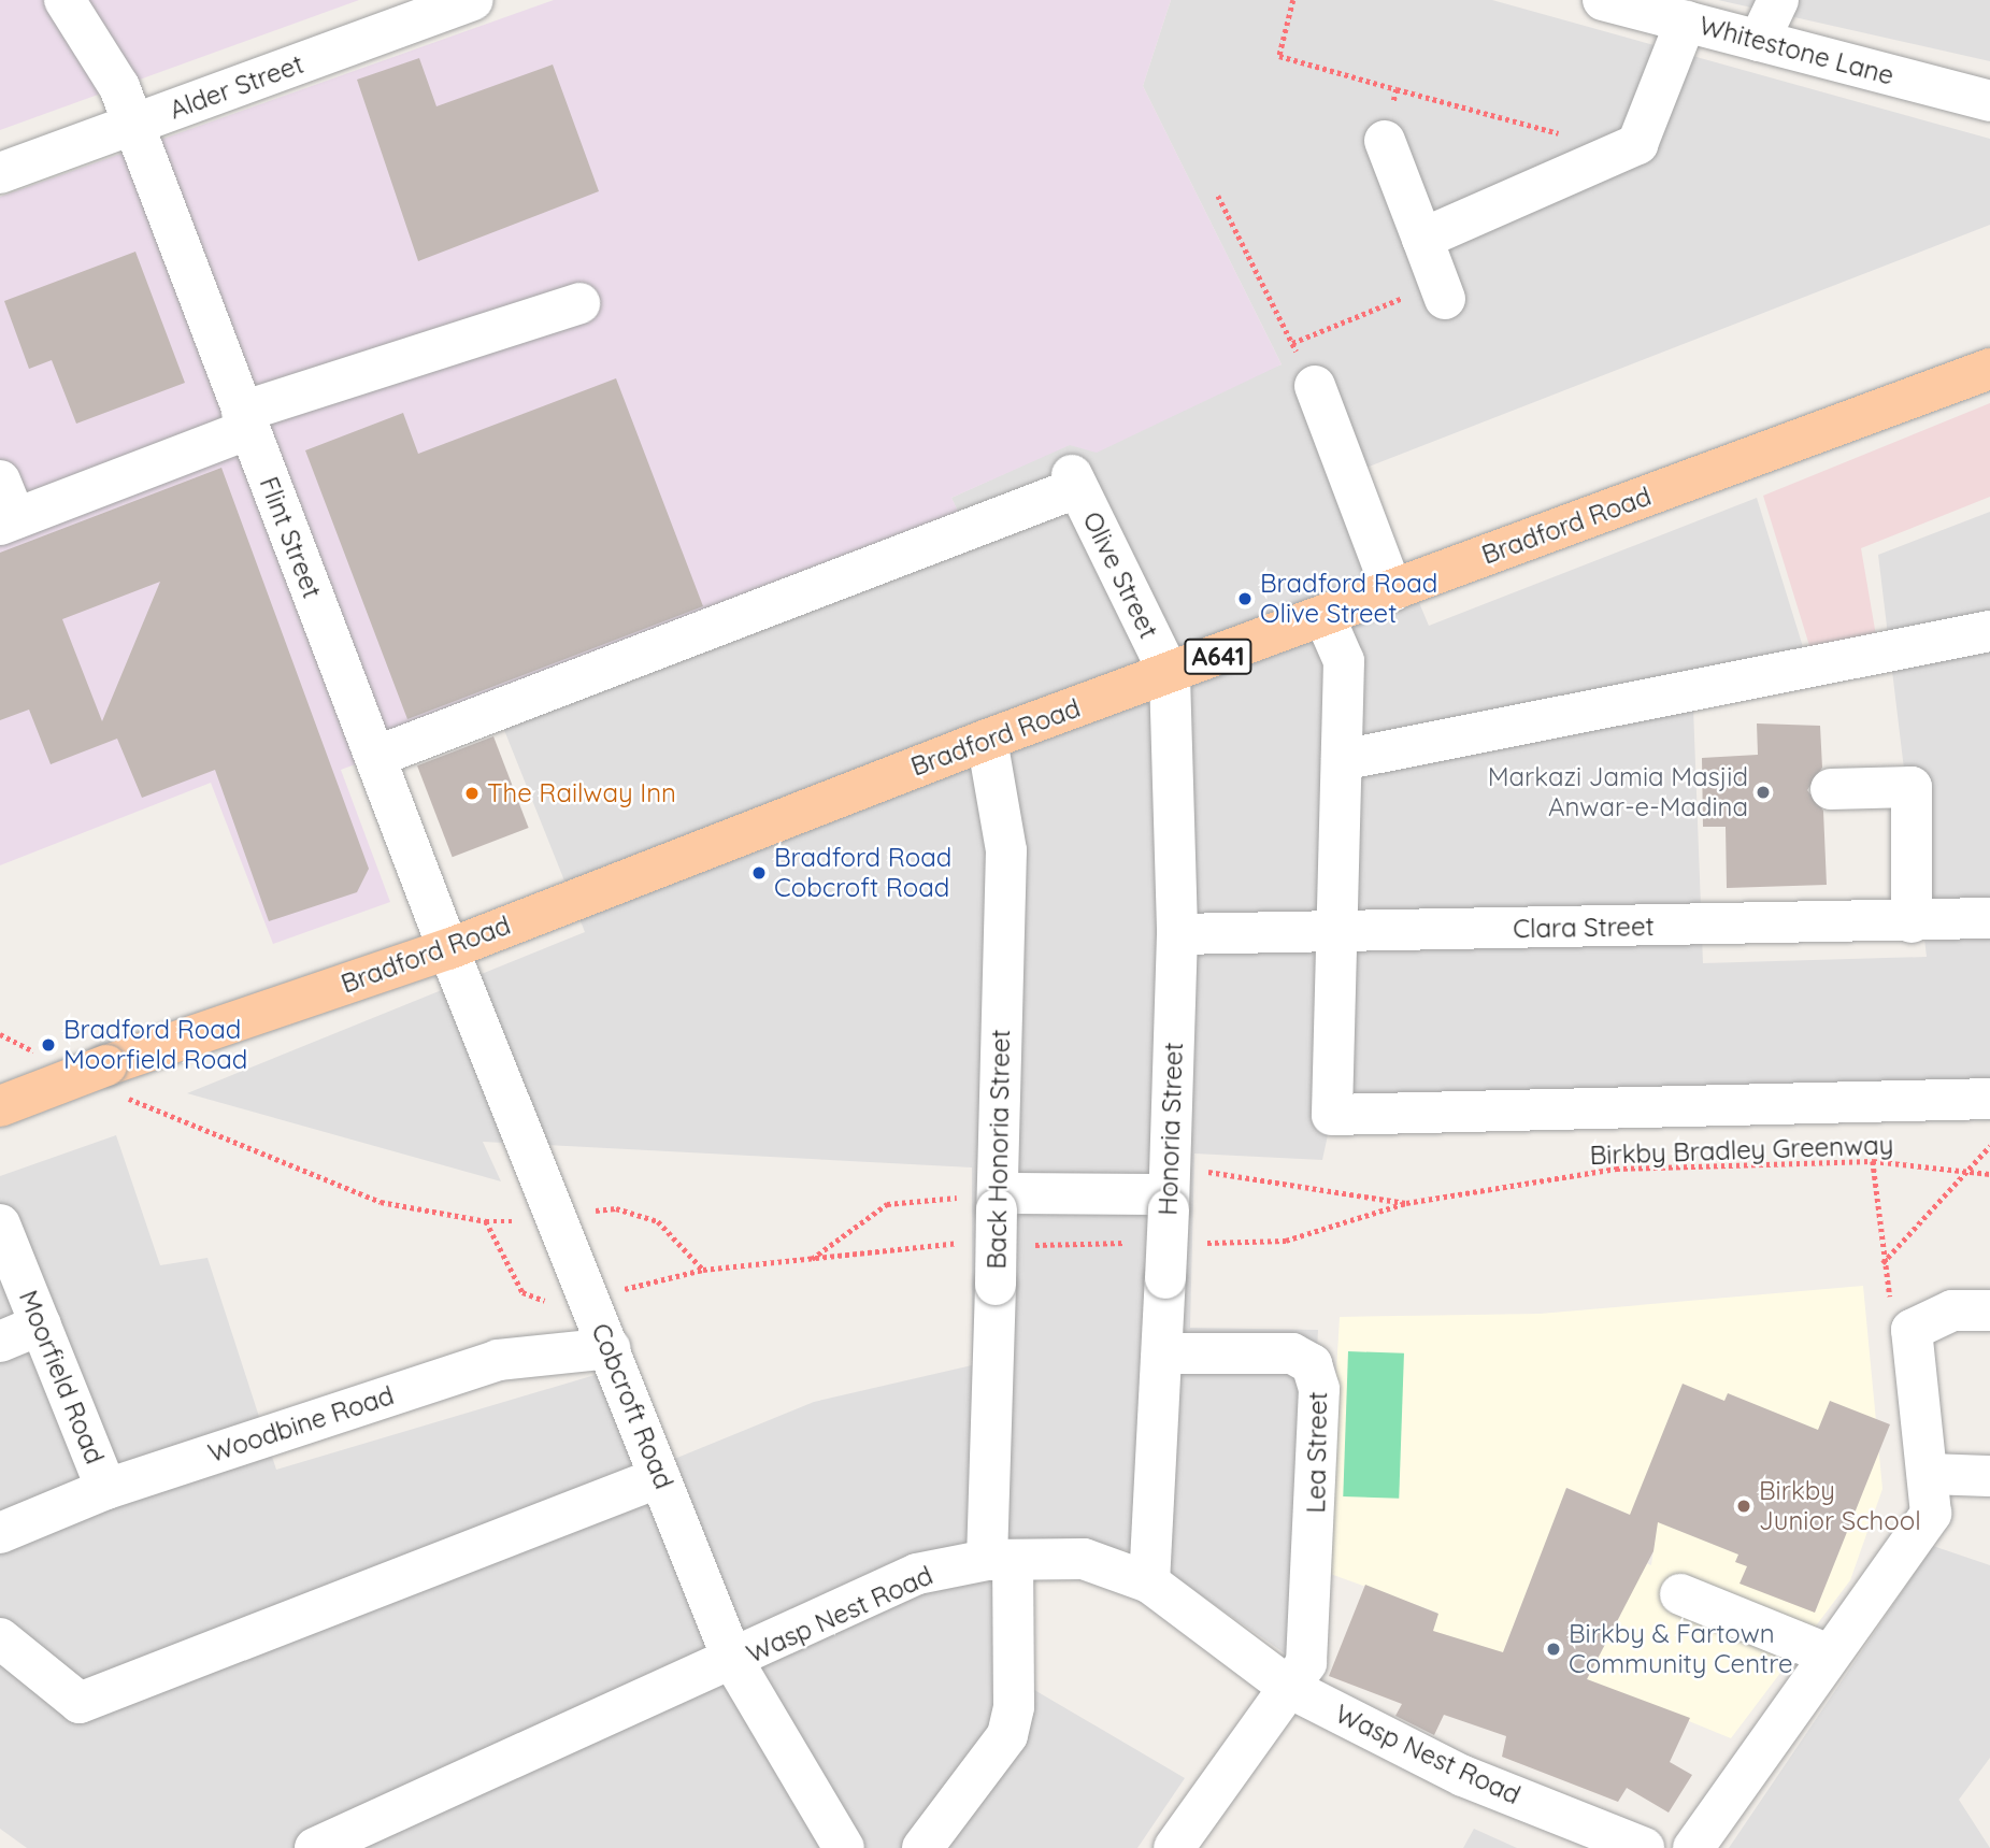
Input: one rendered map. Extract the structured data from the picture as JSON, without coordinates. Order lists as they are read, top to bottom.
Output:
{
  "streets": {
    "main road": ["Bradford Road", "A641"],
    "street": [
      "Whitestone Lane",
      "Alder Street",
      "Flint Street",
      "Olive Street",
      "Clara Street",
      "Honoria Street",
      "Back Honoria Street",
      "Moorfield Road",
      "Cobcroft Road",
      "Woodbine Road",
      "Lea Street",
      "Wasp Nest Road"
    ],
    "path": ["Birkby Bradley Greenway"]
  },
  "crossings": [
    ["Alder Street", "Flint Street"],
    ["Bradford Road", "Flint Street"],
    ["Bradford Road", "Olive Street"],
    ["Bradford Road", "Honoria Street"],
    ["Bradford Road", "Back Honoria Street"],
    ["Bradford Road", "Cobcroft Road"],
    ["Flint Street", "Olive Street"],
    ["Flint Street", "Cobcroft Road"],
    ["Olive Street", "Honoria Street"],
    ["Clara Street", "Honoria Street"],
    ["Honoria Street", "Birkby Bradley Greenway"],
    ["Honoria Street", "Lea Street"],
    ["Honoria Street", "Wasp Nest Road"],
    ["Back Honoria Street", "Wasp Nest Road"],
    ["Moorfield Road", "Woodbine Road"],
    ["Cobcroft Road", "Woodbine Road"],
    ["Cobcroft Road", "Wasp Nest Road"],
    ["Lea Street", "Wasp Nest Road"]
  ],
  "places": [
    "Bradford Road Olive Street",
    "Markazi Jamia Masjid Anwar-e-Madina",
    "The Railway Inn",
    "Bradford Road Cobcroft Road",
    "Bradford Road Moorfield Road",
    "Birkby Junior School",
    "Birkby & Fartown Community Centre"
  ]
}
